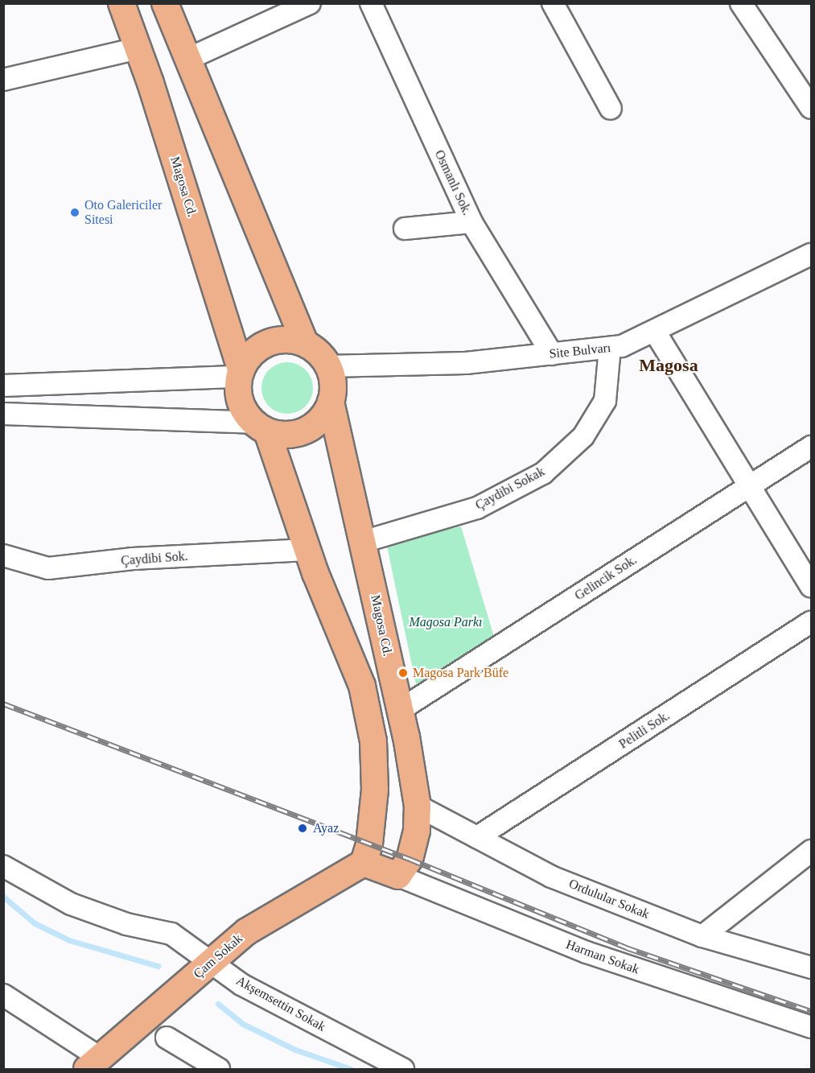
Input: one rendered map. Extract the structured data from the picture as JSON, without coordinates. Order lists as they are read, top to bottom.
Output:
{
  "streets": {
    "main road": ["Magosa Cd.", "Çam Sokak"],
    "street": [
      "Osmanlı Sok.",
      "Site Bulvarı",
      "Çaydibi Sokak",
      "Çaydibi Sok.",
      "Gelincik Sok.",
      "Pelitli Sok.",
      "Ordulular Sokak",
      "Harman Sokak",
      "Akşemsettin Sokak"
    ]
  },
  "crossings": [
    ["Osmanlı Sok.", "Site Bulvarı"],
    ["Magosa Cd.", "Site Bulvarı"],
    ["Magosa Cd.", "Çaydibi Sokak"],
    ["Magosa Cd.", "Gelincik Sok."],
    ["Magosa Cd.", "Ordulular Sokak"],
    ["Magosa Cd.", "Harman Sokak"],
    ["Site Bulvarı", "Çaydibi Sokak"],
    ["Pelitli Sok.", "Ordulular Sokak"],
    ["Çam Sokak", "Akşemsettin Sokak"]
  ],
  "districts": ["Magosa"],
  "parks": ["Magosa Parkı"],
  "places": ["Oto Galericiler Sitesi", "Magosa Park Büfe", "Ayaz"]
}
